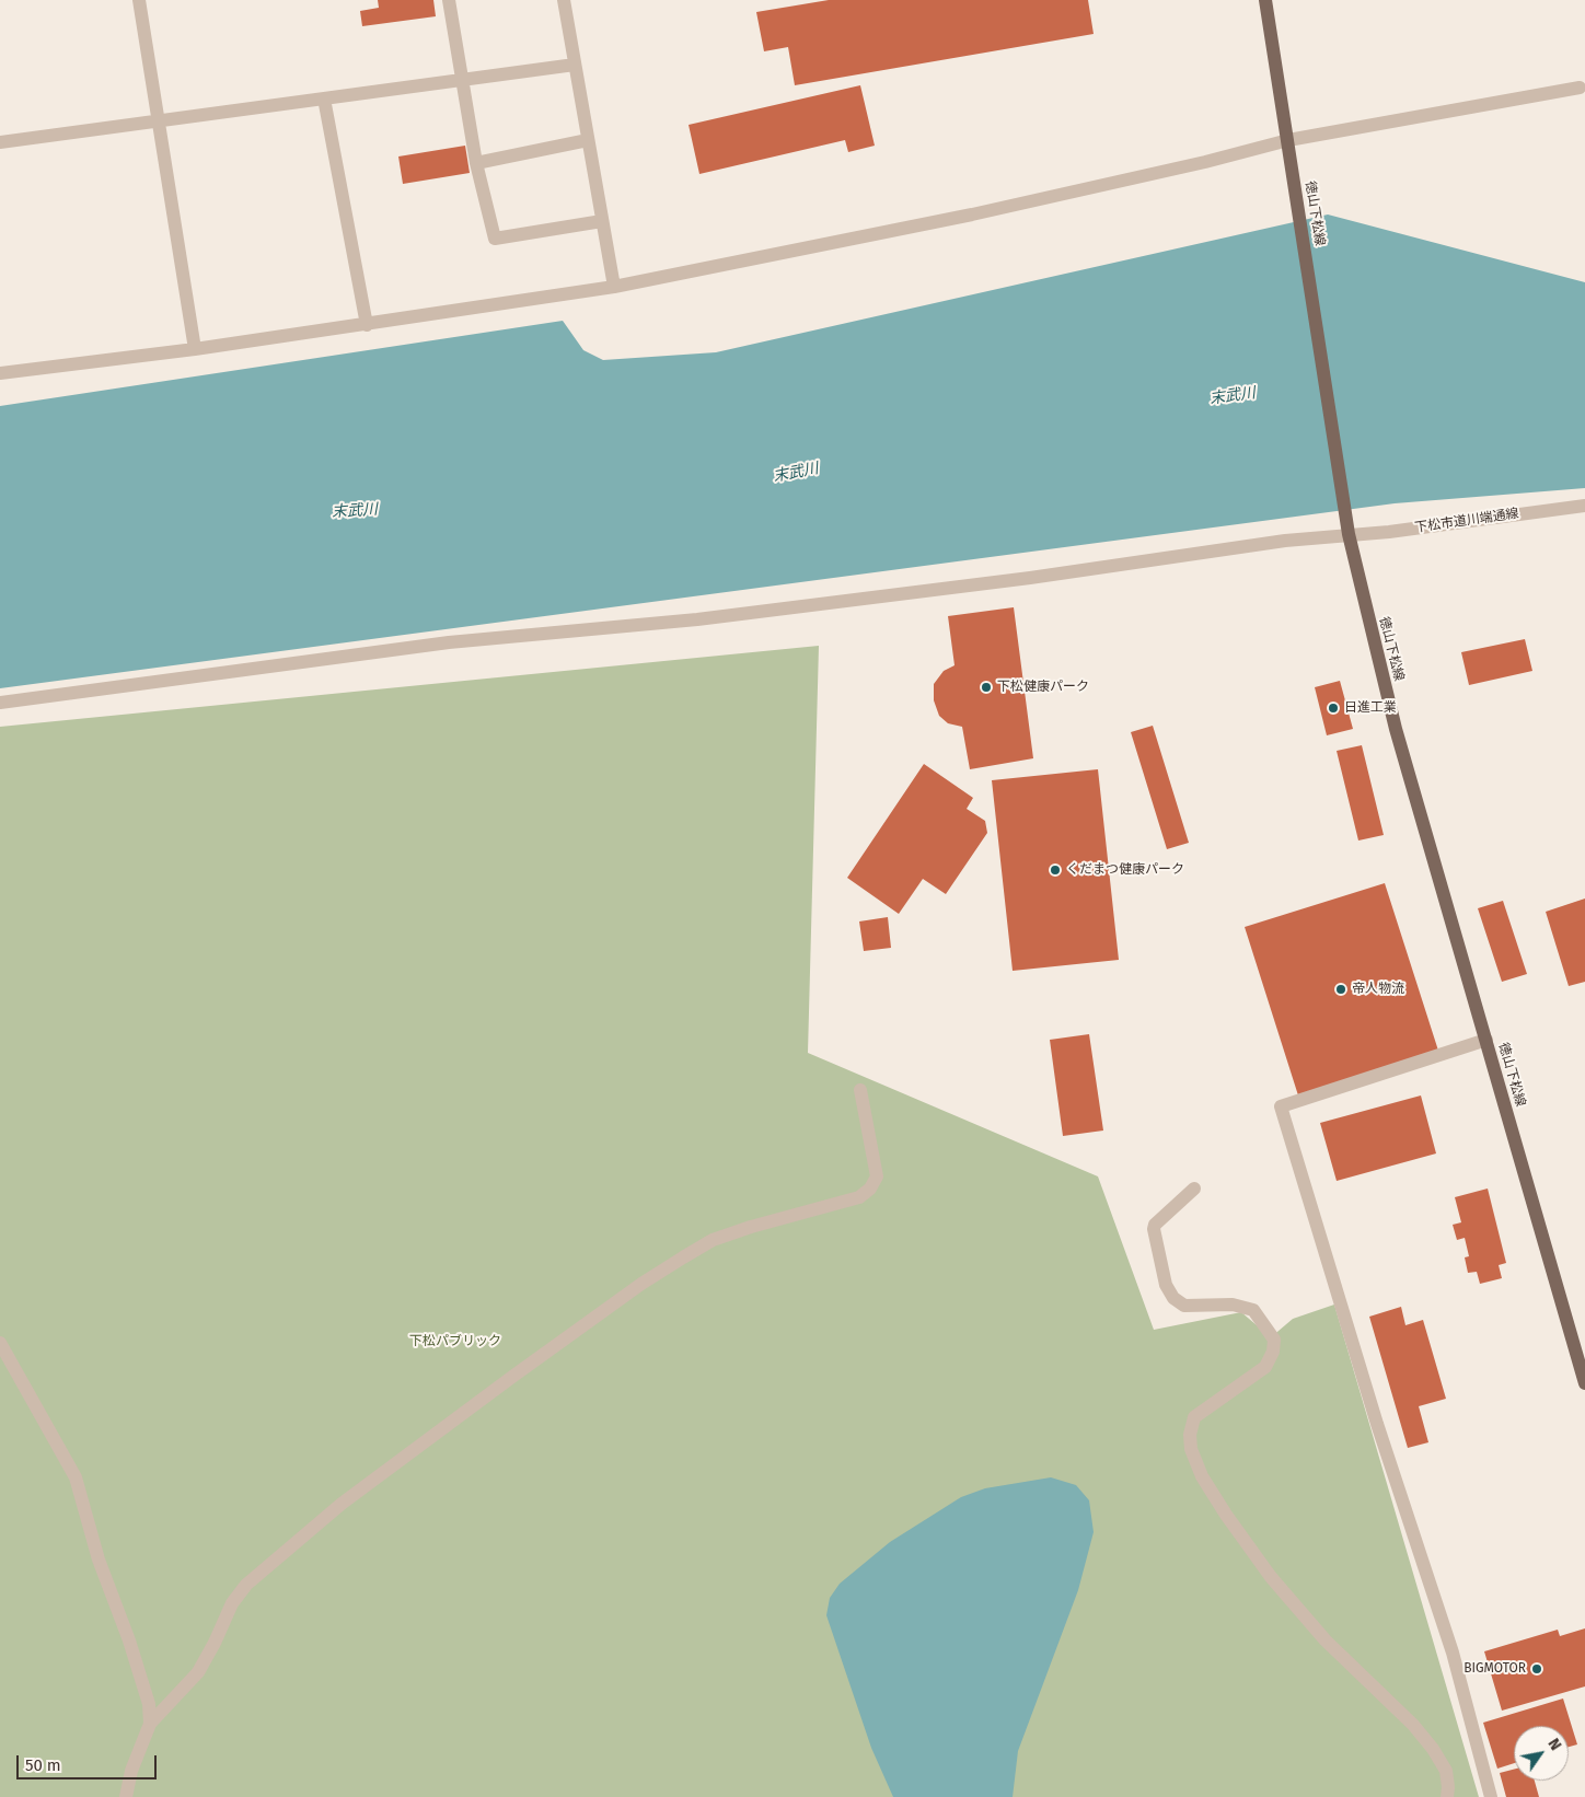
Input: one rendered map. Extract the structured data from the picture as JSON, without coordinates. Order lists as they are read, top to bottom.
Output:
{
  "streets": {
    "main road": ["徳山下松線"],
    "street": ["下松市道川端通線"]
  },
  "crossings": [
    ["徳山下松線", "下松市道川端通線"]
  ],
  "water": ["末武川"],
  "parks": ["下松パブリック"],
  "places": [
    "下松健康パーク",
    "日進工業",
    "くだまつ健康パーク",
    "帝人物流",
    "BIGMOTOR"
  ],
  "scale_bar": "50 m",
  "north": "top right"
}
